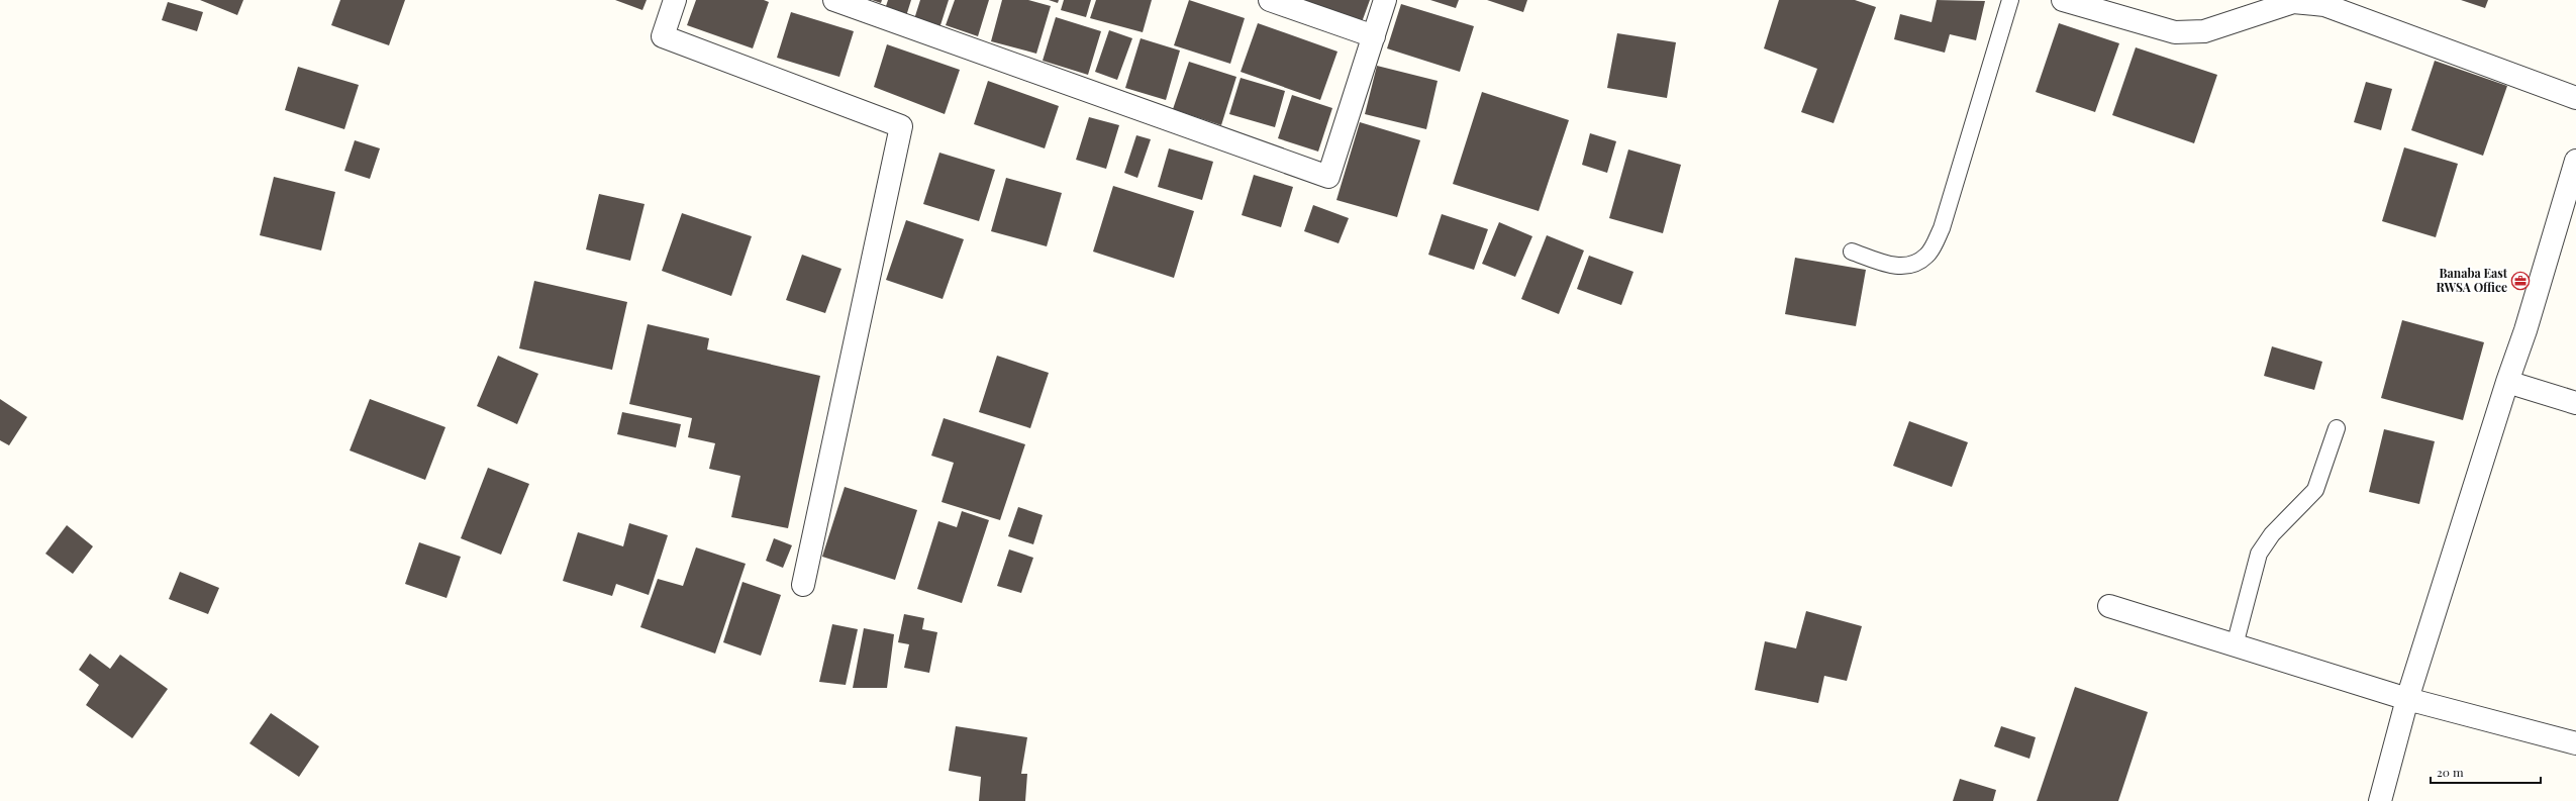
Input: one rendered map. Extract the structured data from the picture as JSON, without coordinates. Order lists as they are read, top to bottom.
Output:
{
  "places": {
    "office": ["Banaba East RWSA Office"]
  },
  "scale_bar": "20 m"
}
